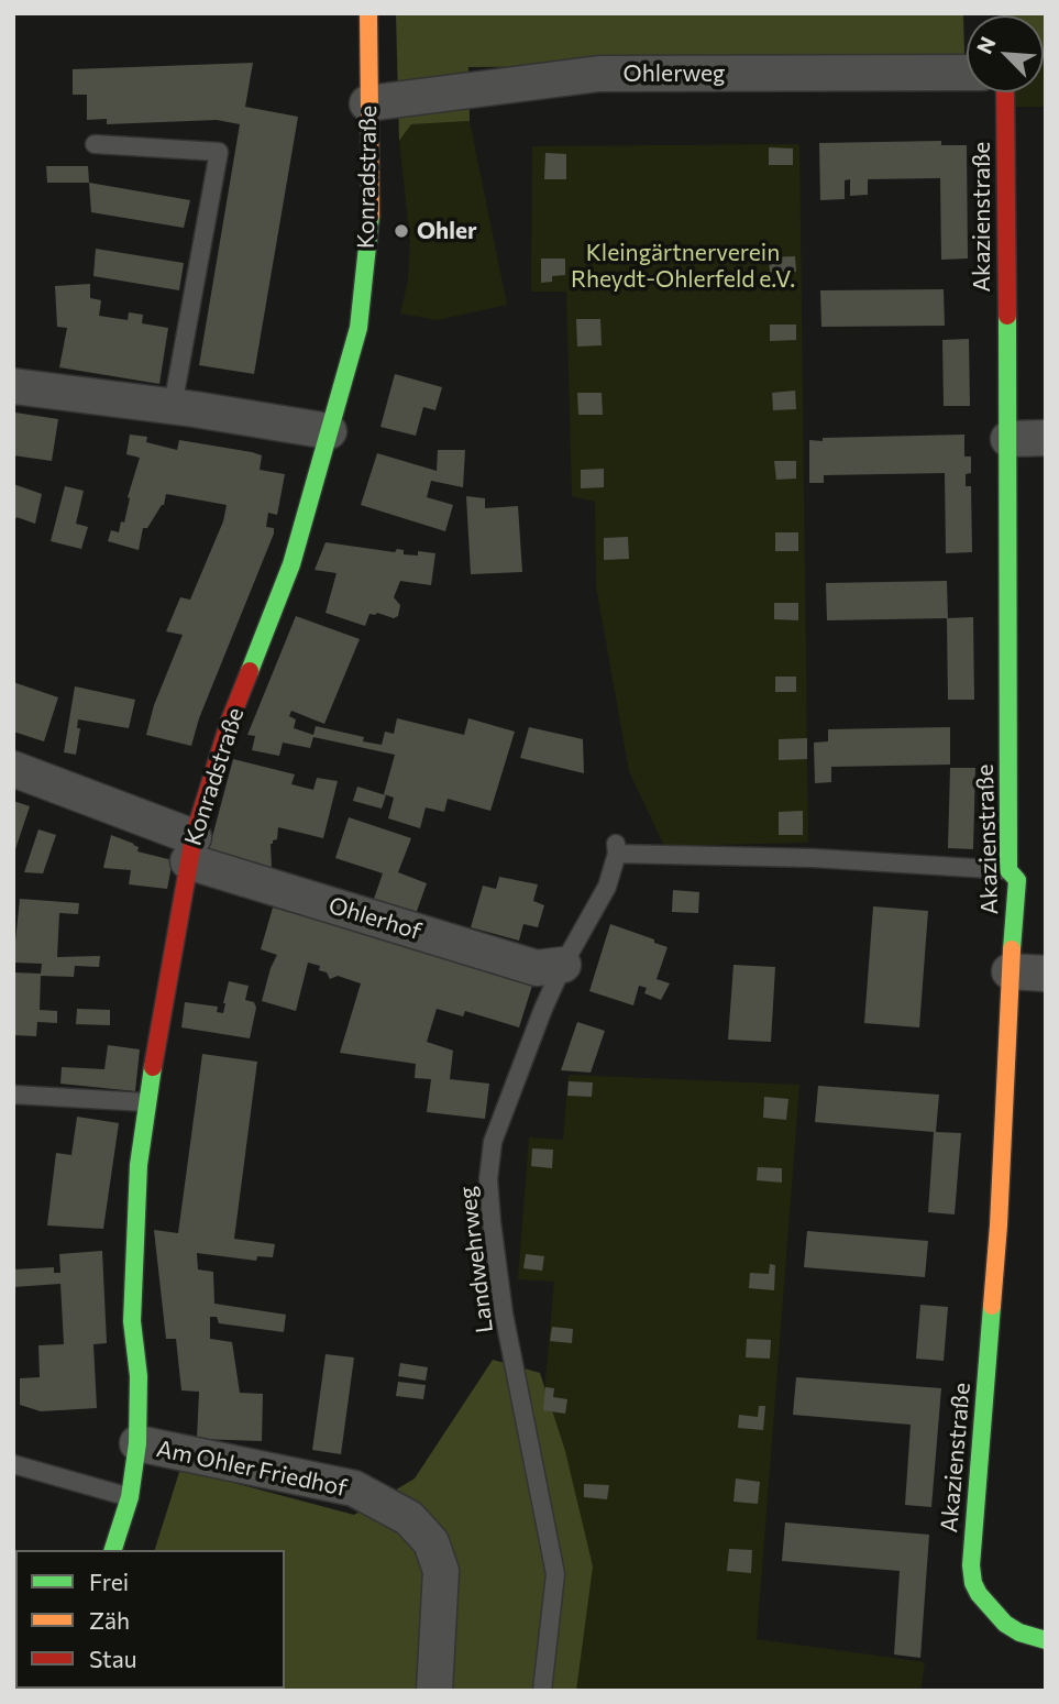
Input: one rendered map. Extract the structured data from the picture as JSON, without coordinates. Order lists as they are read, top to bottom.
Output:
{
  "streets": {
    "street": [
      "Ohlerweg",
      "Konradstraße",
      "Akazienstraße",
      "Ohlerhof",
      "Am Ohler Friedhof"
    ],
    "lane": ["Landwehrweg"]
  },
  "crossings": [
    ["Ohlerweg", "Konradstraße"],
    ["Konradstraße", "Ohlerhof"],
    ["Konradstraße", "Am Ohler Friedhof"],
    ["Akazienstraße", "Landwehrweg"],
    ["Ohlerhof", "Landwehrweg"]
  ],
  "parks": ["Kleingärtnerverein Rheydt-Ohlerfeld e.V."],
  "places": ["Ohler"],
  "legend": ["Frei", "Zäh", "Stau"],
  "north": "top left"
}
